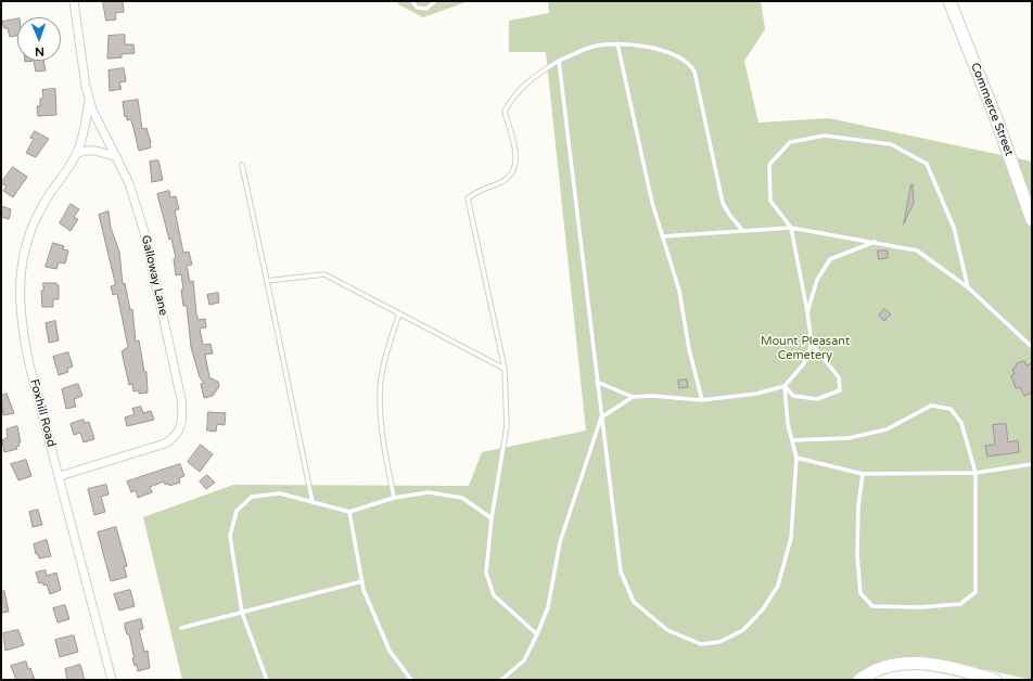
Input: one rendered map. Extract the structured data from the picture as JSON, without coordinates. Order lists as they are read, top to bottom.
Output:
{
  "streets": {
    "street": ["Commerce Street", "Galloway Lane", "Foxhill Road"]
  },
  "crossings": [
    ["Galloway Lane", "Foxhill Road"]
  ],
  "parks": ["Mount Pleasant Cemetery"],
  "north": "bottom"
}
